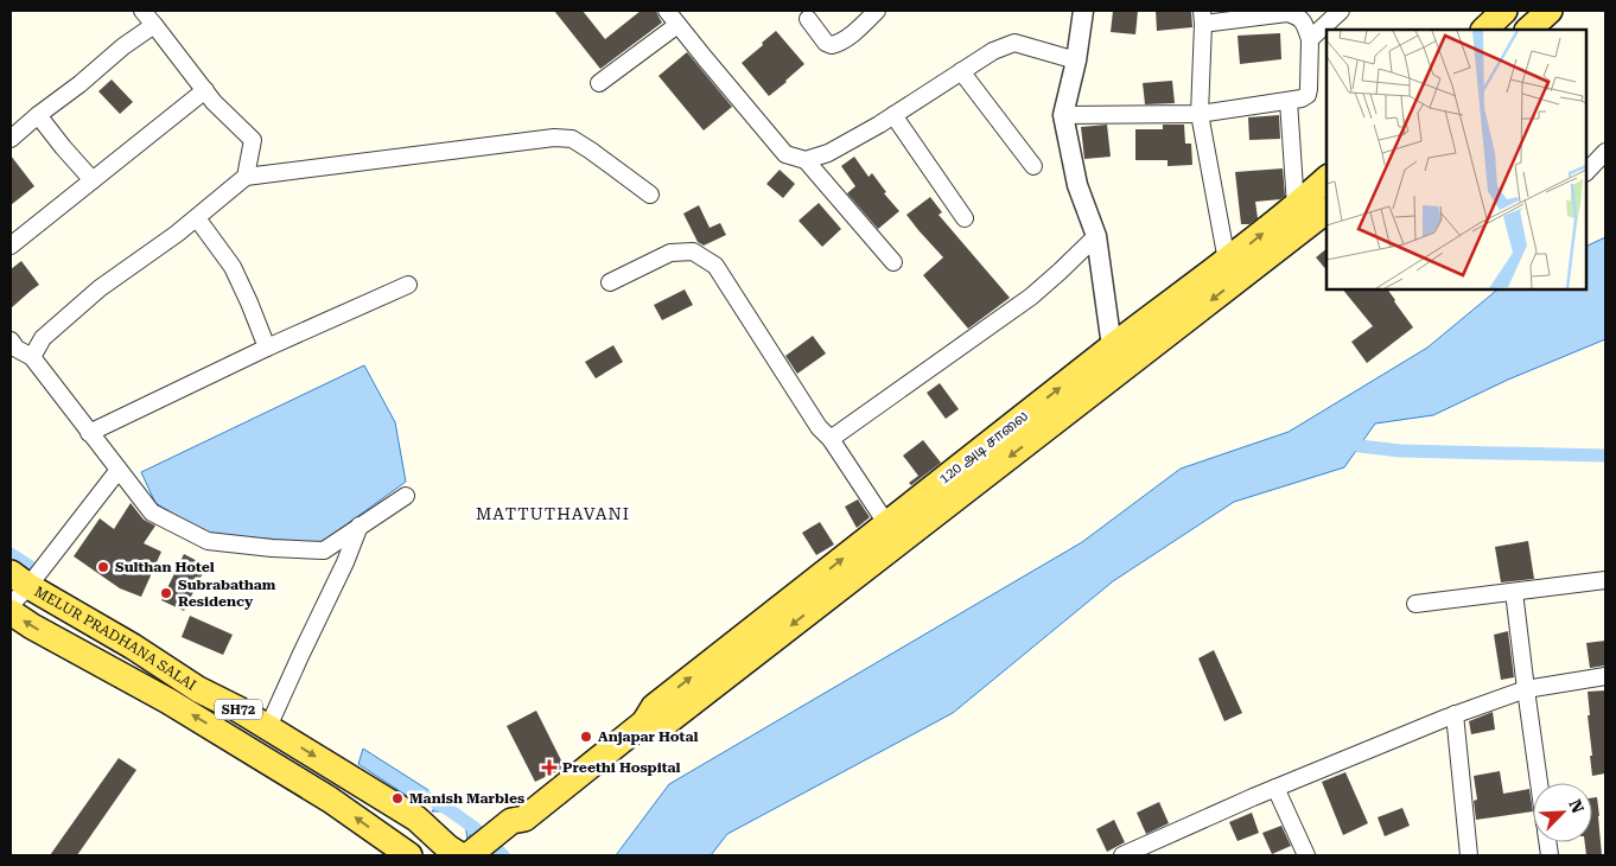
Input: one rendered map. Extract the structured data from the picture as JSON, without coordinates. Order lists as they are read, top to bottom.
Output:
{
  "streets": {
    "main road": ["120 அடி சாலை", "MELUR PRADHANA SALAI", "SH72"]
  },
  "districts": ["MATTUTHAVANI"],
  "places": {
    "other": [
      "Sulthan Hotel",
      "Subrabatham Residency",
      "Anjapar Hotal",
      "Manish Marbles"
    ],
    "health": ["Preethi Hospital"]
  },
  "north": "top right"
}
